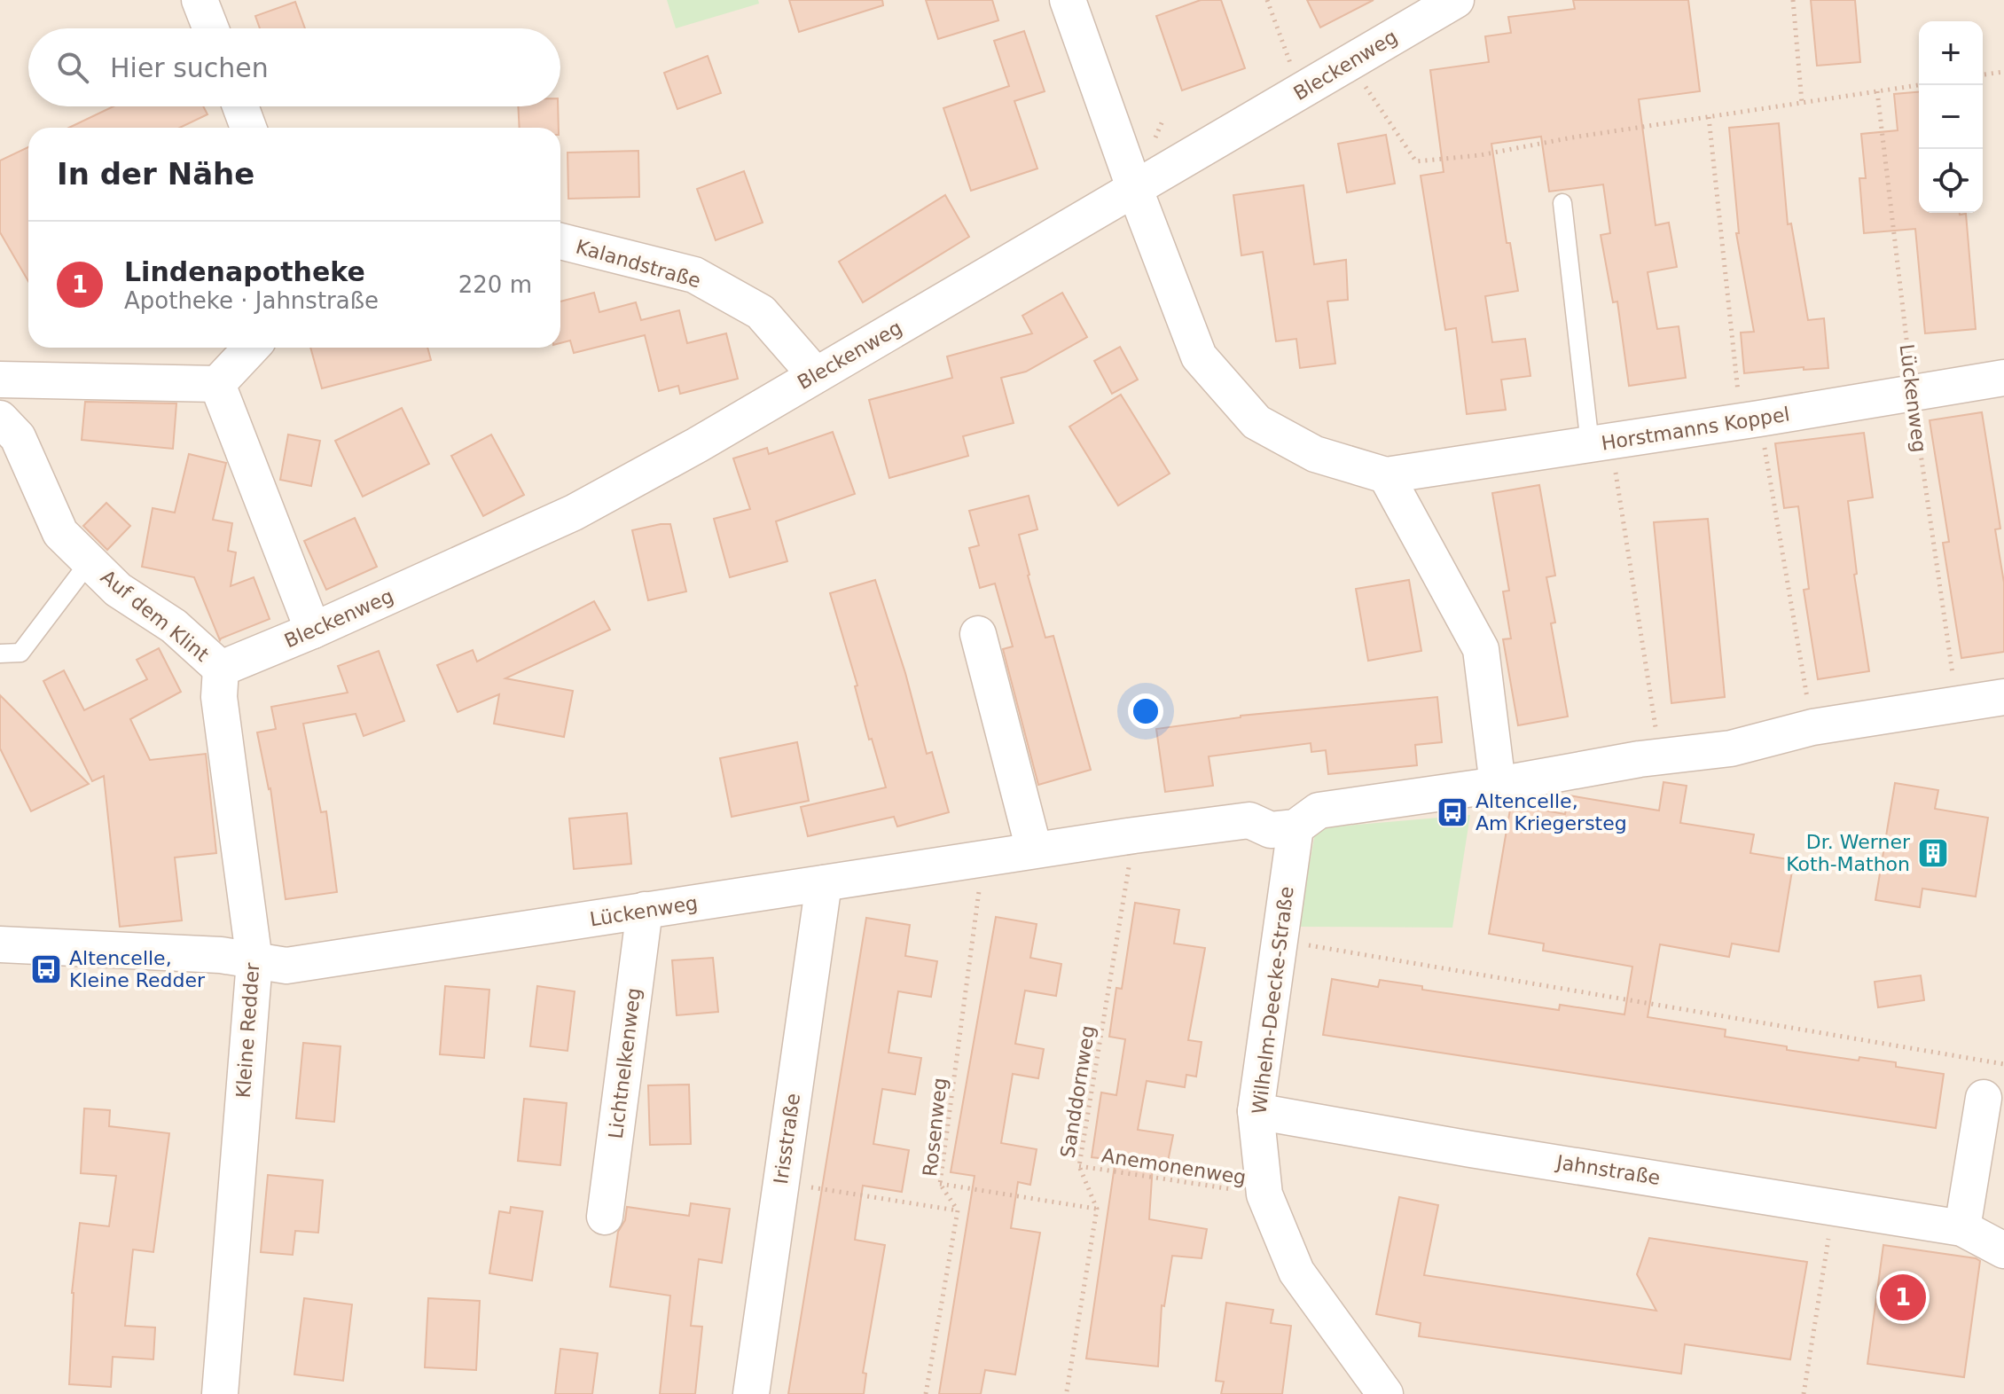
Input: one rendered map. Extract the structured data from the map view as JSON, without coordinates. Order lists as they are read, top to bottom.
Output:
{
  "streets": {
    "street": [
      "Bleckenweg",
      "Kalandstraße",
      "Lückenweg",
      "Horstmanns Koppel",
      "Auf dem Klint",
      "Wilhelm-Deecke-Straße",
      "Kleine Redder",
      "Lichtnelkenweg",
      "Irisstraße",
      "Jahnstraße"
    ],
    "path": ["Sanddornweg", "Rosenweg", "Anemonenweg"]
  },
  "crossings": [
    ["Bleckenweg", "Kalandstraße"],
    ["Bleckenweg", "Horstmanns Koppel"],
    ["Bleckenweg", "Auf dem Klint"],
    ["Bleckenweg", "Kleine Redder"],
    ["Lückenweg", "Horstmanns Koppel"],
    ["Lückenweg", "Wilhelm-Deecke-Straße"],
    ["Lückenweg", "Kleine Redder"],
    ["Lückenweg", "Lichtnelkenweg"],
    ["Lückenweg", "Sanddornweg"],
    ["Lückenweg", "Rosenweg"],
    ["Lückenweg", "Irisstraße"],
    ["Auf dem Klint", "Kleine Redder"],
    ["Wilhelm-Deecke-Straße", "Anemonenweg"],
    ["Wilhelm-Deecke-Straße", "Jahnstraße"],
    ["Sanddornweg", "Anemonenweg"]
  ],
  "places": {
    "bus stop": ["Altencelle, Am Kriegersteg", "Altencelle, Kleine Redder"],
    "building": ["Dr. Werner Koth-Mathon"]
  },
  "page": {
    "map_buttons": ["+", "−"],
    "search": "Hier suchen",
    "heading": "In der Nähe",
    "list": [
      {
        "mark": "1",
        "name": "Lindenapotheke",
        "note": "Apotheke · Jahnstraße",
        "value": "220 m"
      }
    ],
    "pins": "1"
  }
}
